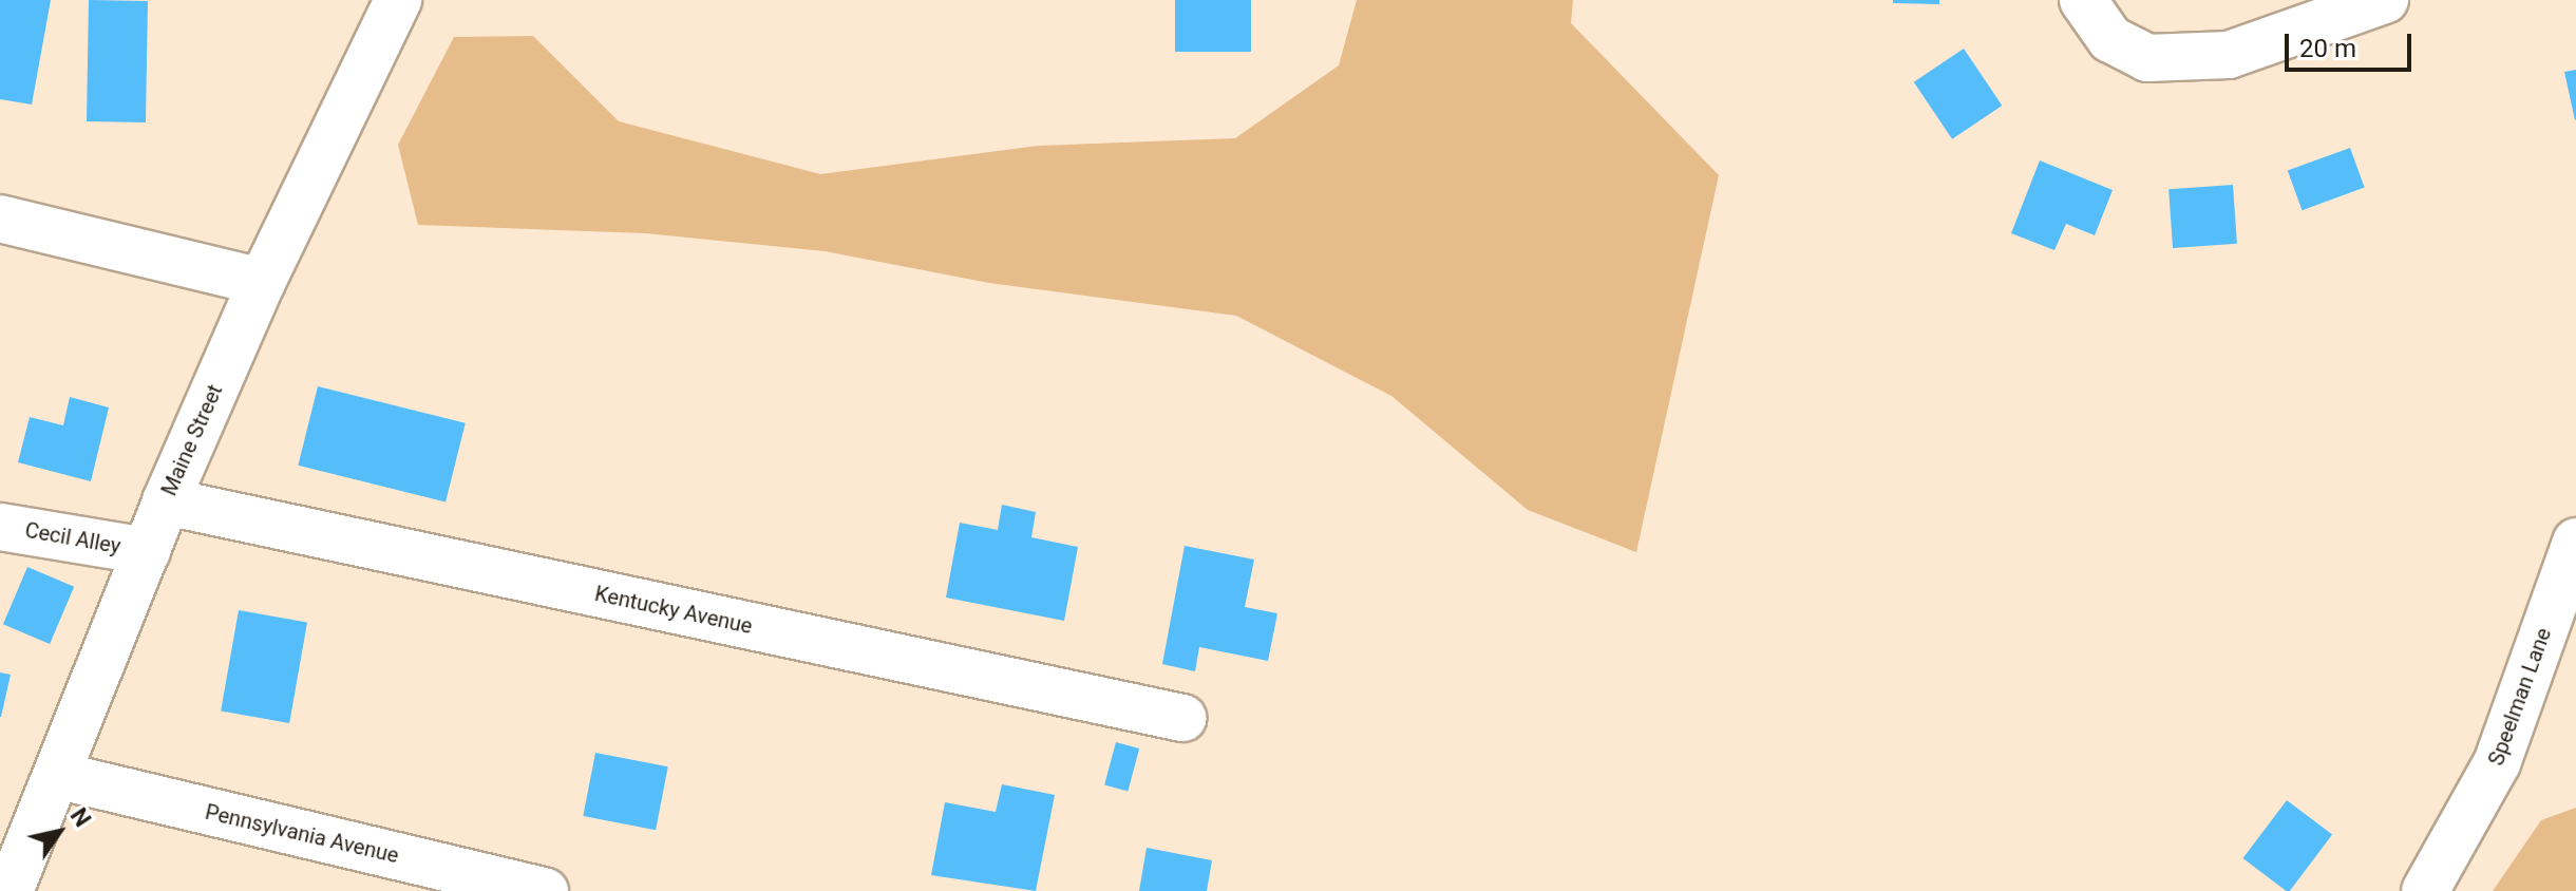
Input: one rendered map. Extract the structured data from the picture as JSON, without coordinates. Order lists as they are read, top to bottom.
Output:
{
  "streets": {
    "street": [
      "Maine Street",
      "Cecil Alley",
      "Kentucky Avenue",
      "Speelman Lane",
      "Pennsylvania Avenue"
    ]
  },
  "crossings": [
    ["Maine Street", "Cecil Alley"],
    ["Maine Street", "Kentucky Avenue"],
    ["Maine Street", "Pennsylvania Avenue"]
  ],
  "scale_bar": "20 m",
  "north": "top right"
}
